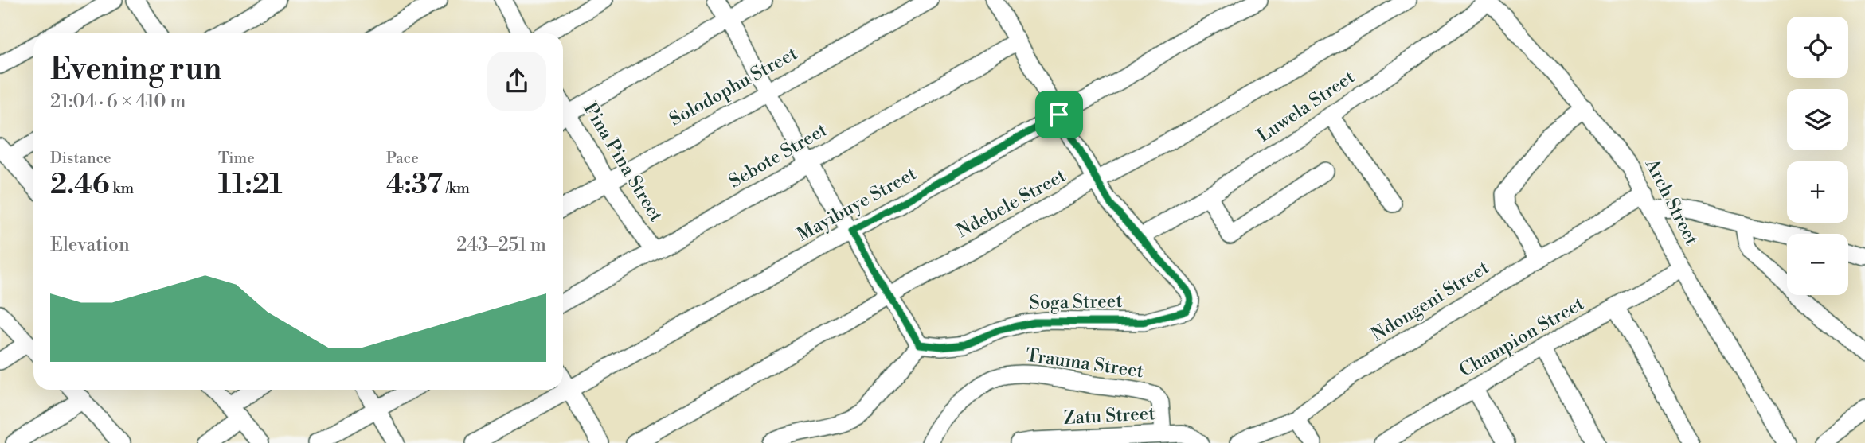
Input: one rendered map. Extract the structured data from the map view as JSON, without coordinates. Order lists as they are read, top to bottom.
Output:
{
  "streets": {
    "street": [
      "Solodophu Street",
      "Luwela Street",
      "Sebote Street",
      "Pina Pina Street",
      "Arch Street",
      "Ndebele Street",
      "Mayibuye Street",
      "Ndongeni Street",
      "Soga Street",
      "Champion Street",
      "Trauma Street",
      "Zatu Street"
    ]
  },
  "crossings": [
    ["Solodophu Street", "Pina Pina Street"],
    ["Luwela Street", "Arch Street"],
    ["Luwela Street", "Soga Street"],
    ["Sebote Street", "Pina Pina Street"],
    ["Arch Street", "Ndongeni Street"],
    ["Arch Street", "Champion Street"],
    ["Trauma Street", "Zatu Street"]
  ],
  "page": {
    "map_buttons": ["+", "−"],
    "heading": ["Evening run", "21:04 · 6 × 410 m"],
    "stats": [
      ["Distance", "2.46 km"],
      ["Time", "11:21"],
      ["Pace", "4:37 /km"]
    ],
    "chart": ["Elevation", "243–251 m"]
  }
}
